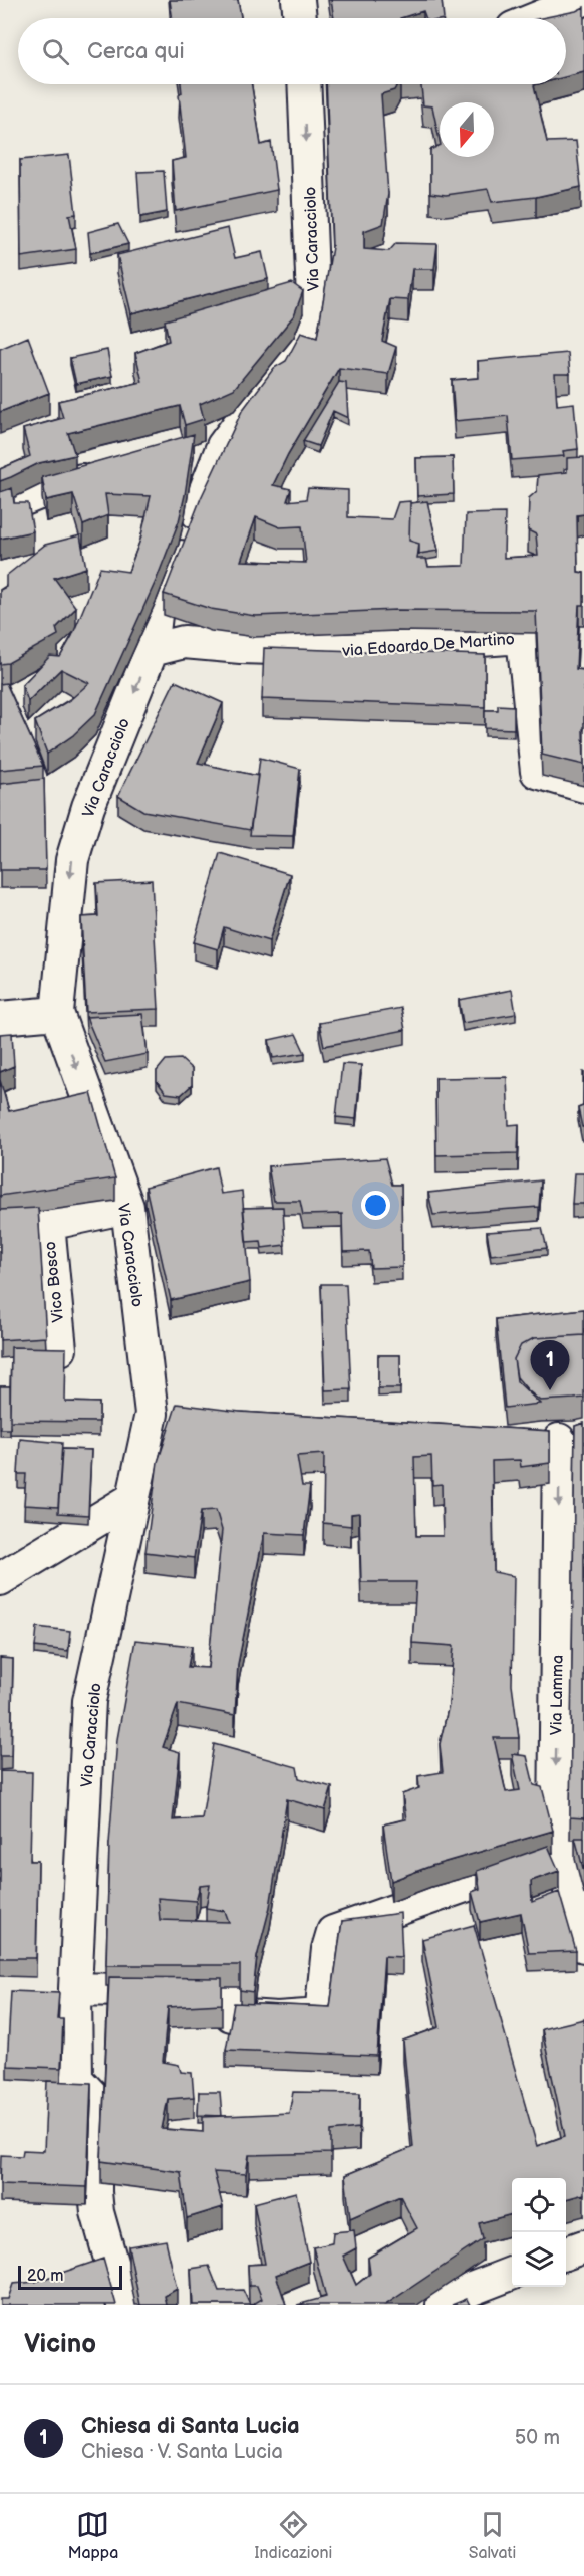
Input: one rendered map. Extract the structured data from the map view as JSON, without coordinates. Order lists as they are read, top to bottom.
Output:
{
  "streets": {
    "street": [
      "Via Caracciolo",
      "via Edoardo De Martino",
      "Vico Bosco",
      "Via Lamma"
    ]
  },
  "crossings": [
    ["Via Caracciolo", "via Edoardo De Martino"],
    ["Via Caracciolo", "Vico Bosco"]
  ],
  "one_way": ["Via Caracciolo", "Via Lamma"],
  "scale_bar": "20 m",
  "north": "bottom",
  "page": {
    "search": "Cerca qui",
    "pins": "1",
    "scale": "20 m",
    "heading": "Vicino",
    "list": [
      {
        "mark": "1",
        "name": "Chiesa di Santa Lucia",
        "note": "Chiesa · V. Santa Lucia",
        "value": "50 m"
      }
    ],
    "nav": ["Mappa", "Indicazioni", "Salvati"]
  }
}
